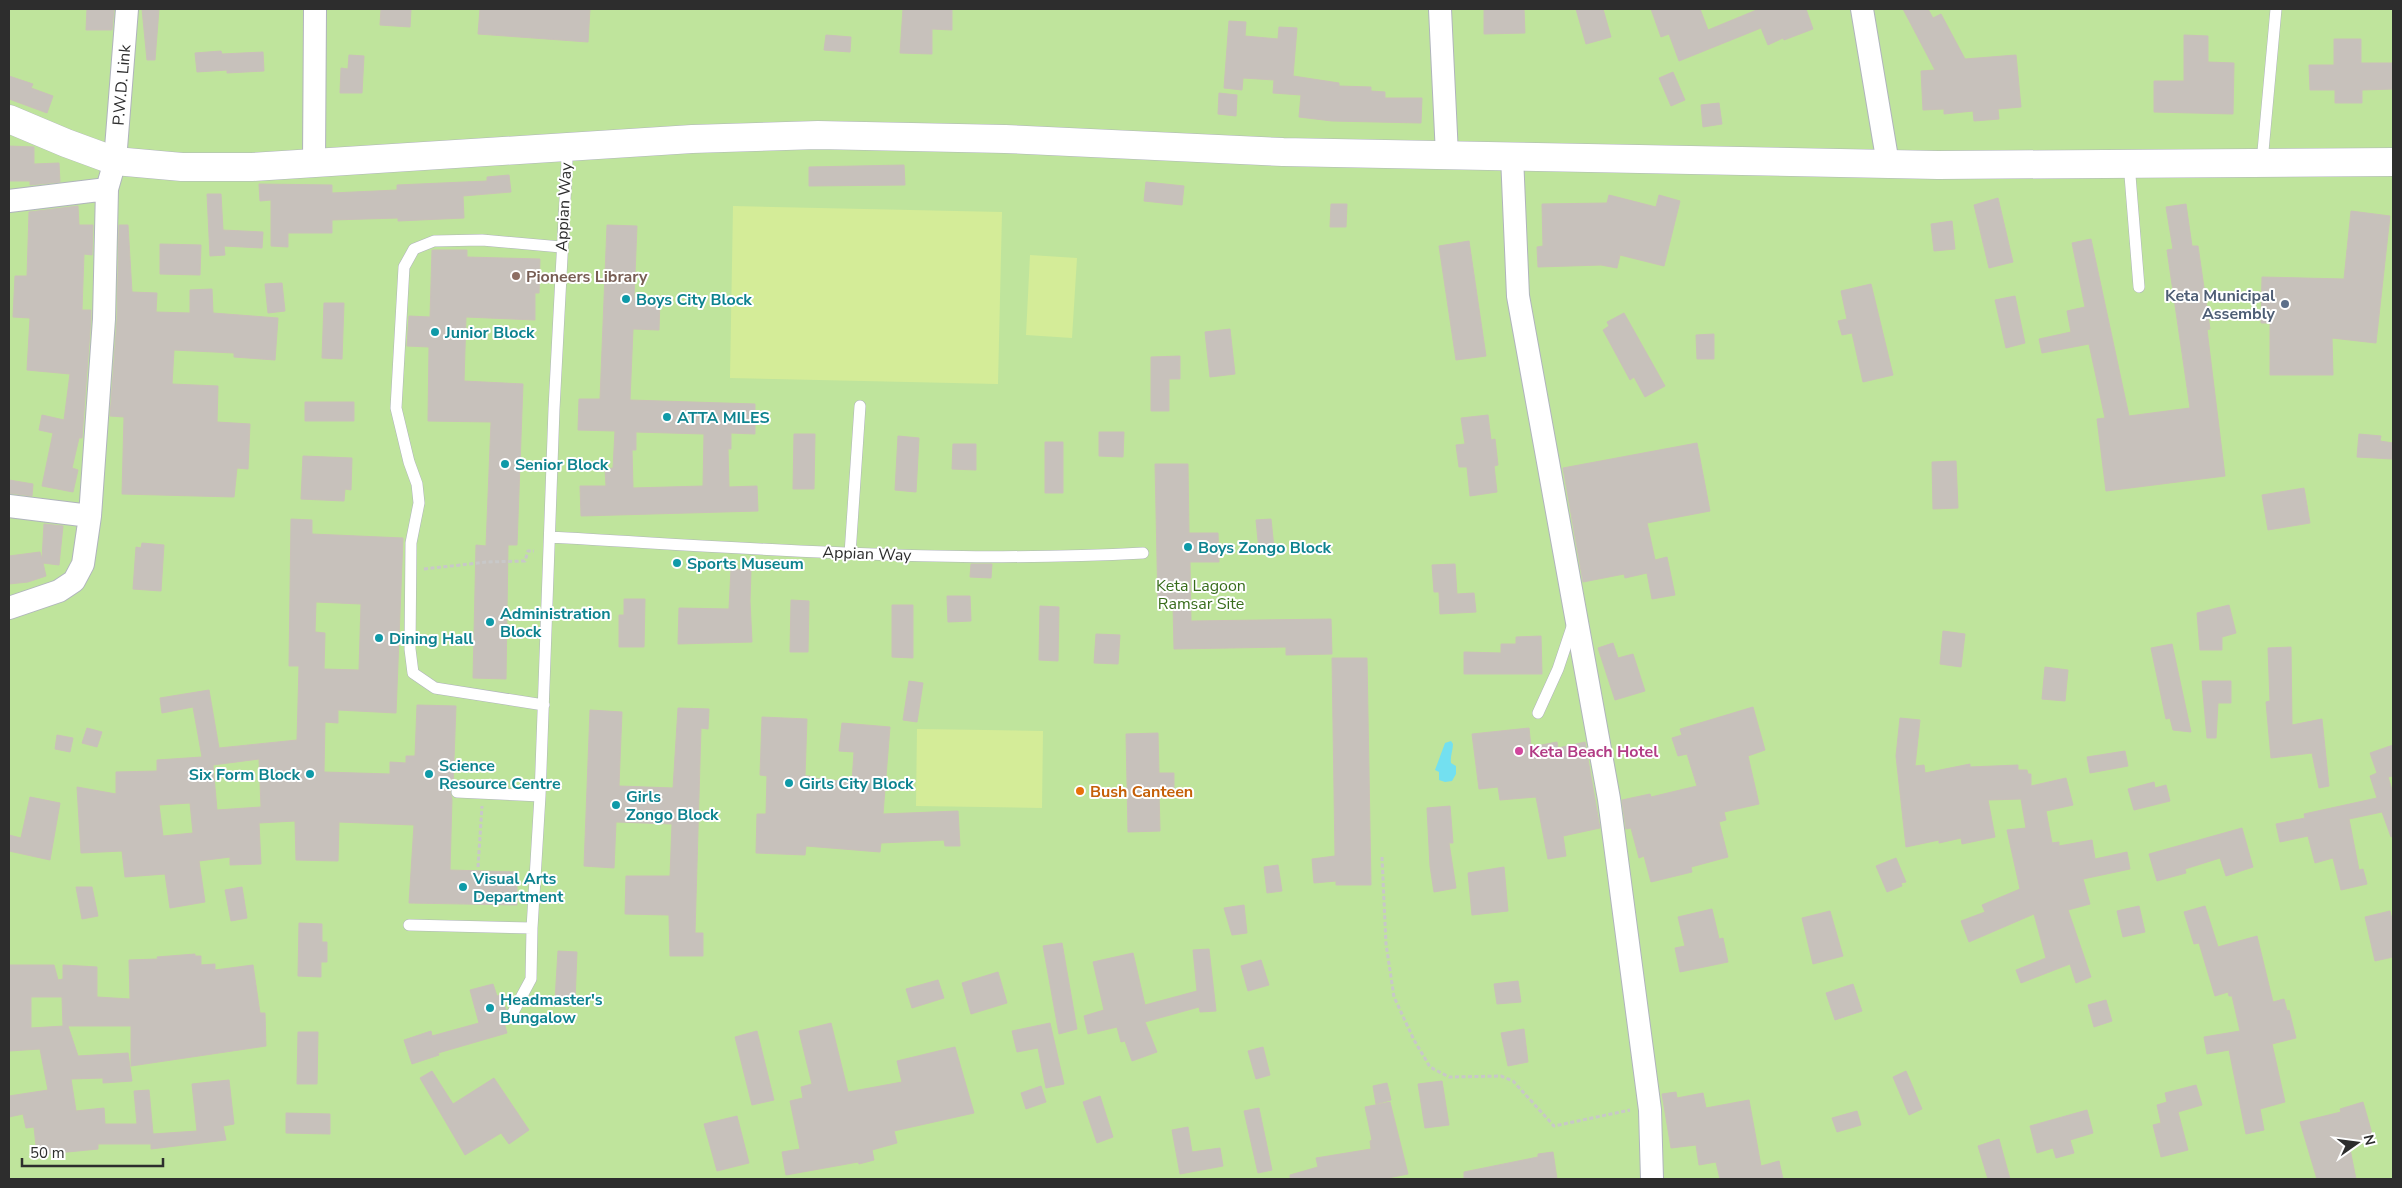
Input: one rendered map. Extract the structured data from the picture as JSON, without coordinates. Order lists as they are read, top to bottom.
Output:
{
  "streets": {
    "street": ["P.W.D. Link"],
    "lane": ["Appian Way"]
  },
  "parks": ["Keta Lagoon Ramsar Site"],
  "places": [
    "Pioneers Library",
    "Boys City Block",
    "Keta Municipal Assembly",
    "Junior Block",
    "ATTA MILES",
    "Senior Block",
    "Boys Zongo Block",
    "Sports Museum",
    "Administration Block",
    "Dining Hall",
    "Keta Beach Hotel",
    "Six Form Block",
    "Science Resource Centre",
    "Girls City Block",
    "Bush Canteen",
    "Girls Zongo Block",
    "Visual Arts Department",
    "Headmaster's Bungalow"
  ],
  "scale_bar": "50 m",
  "north": "right"
}
